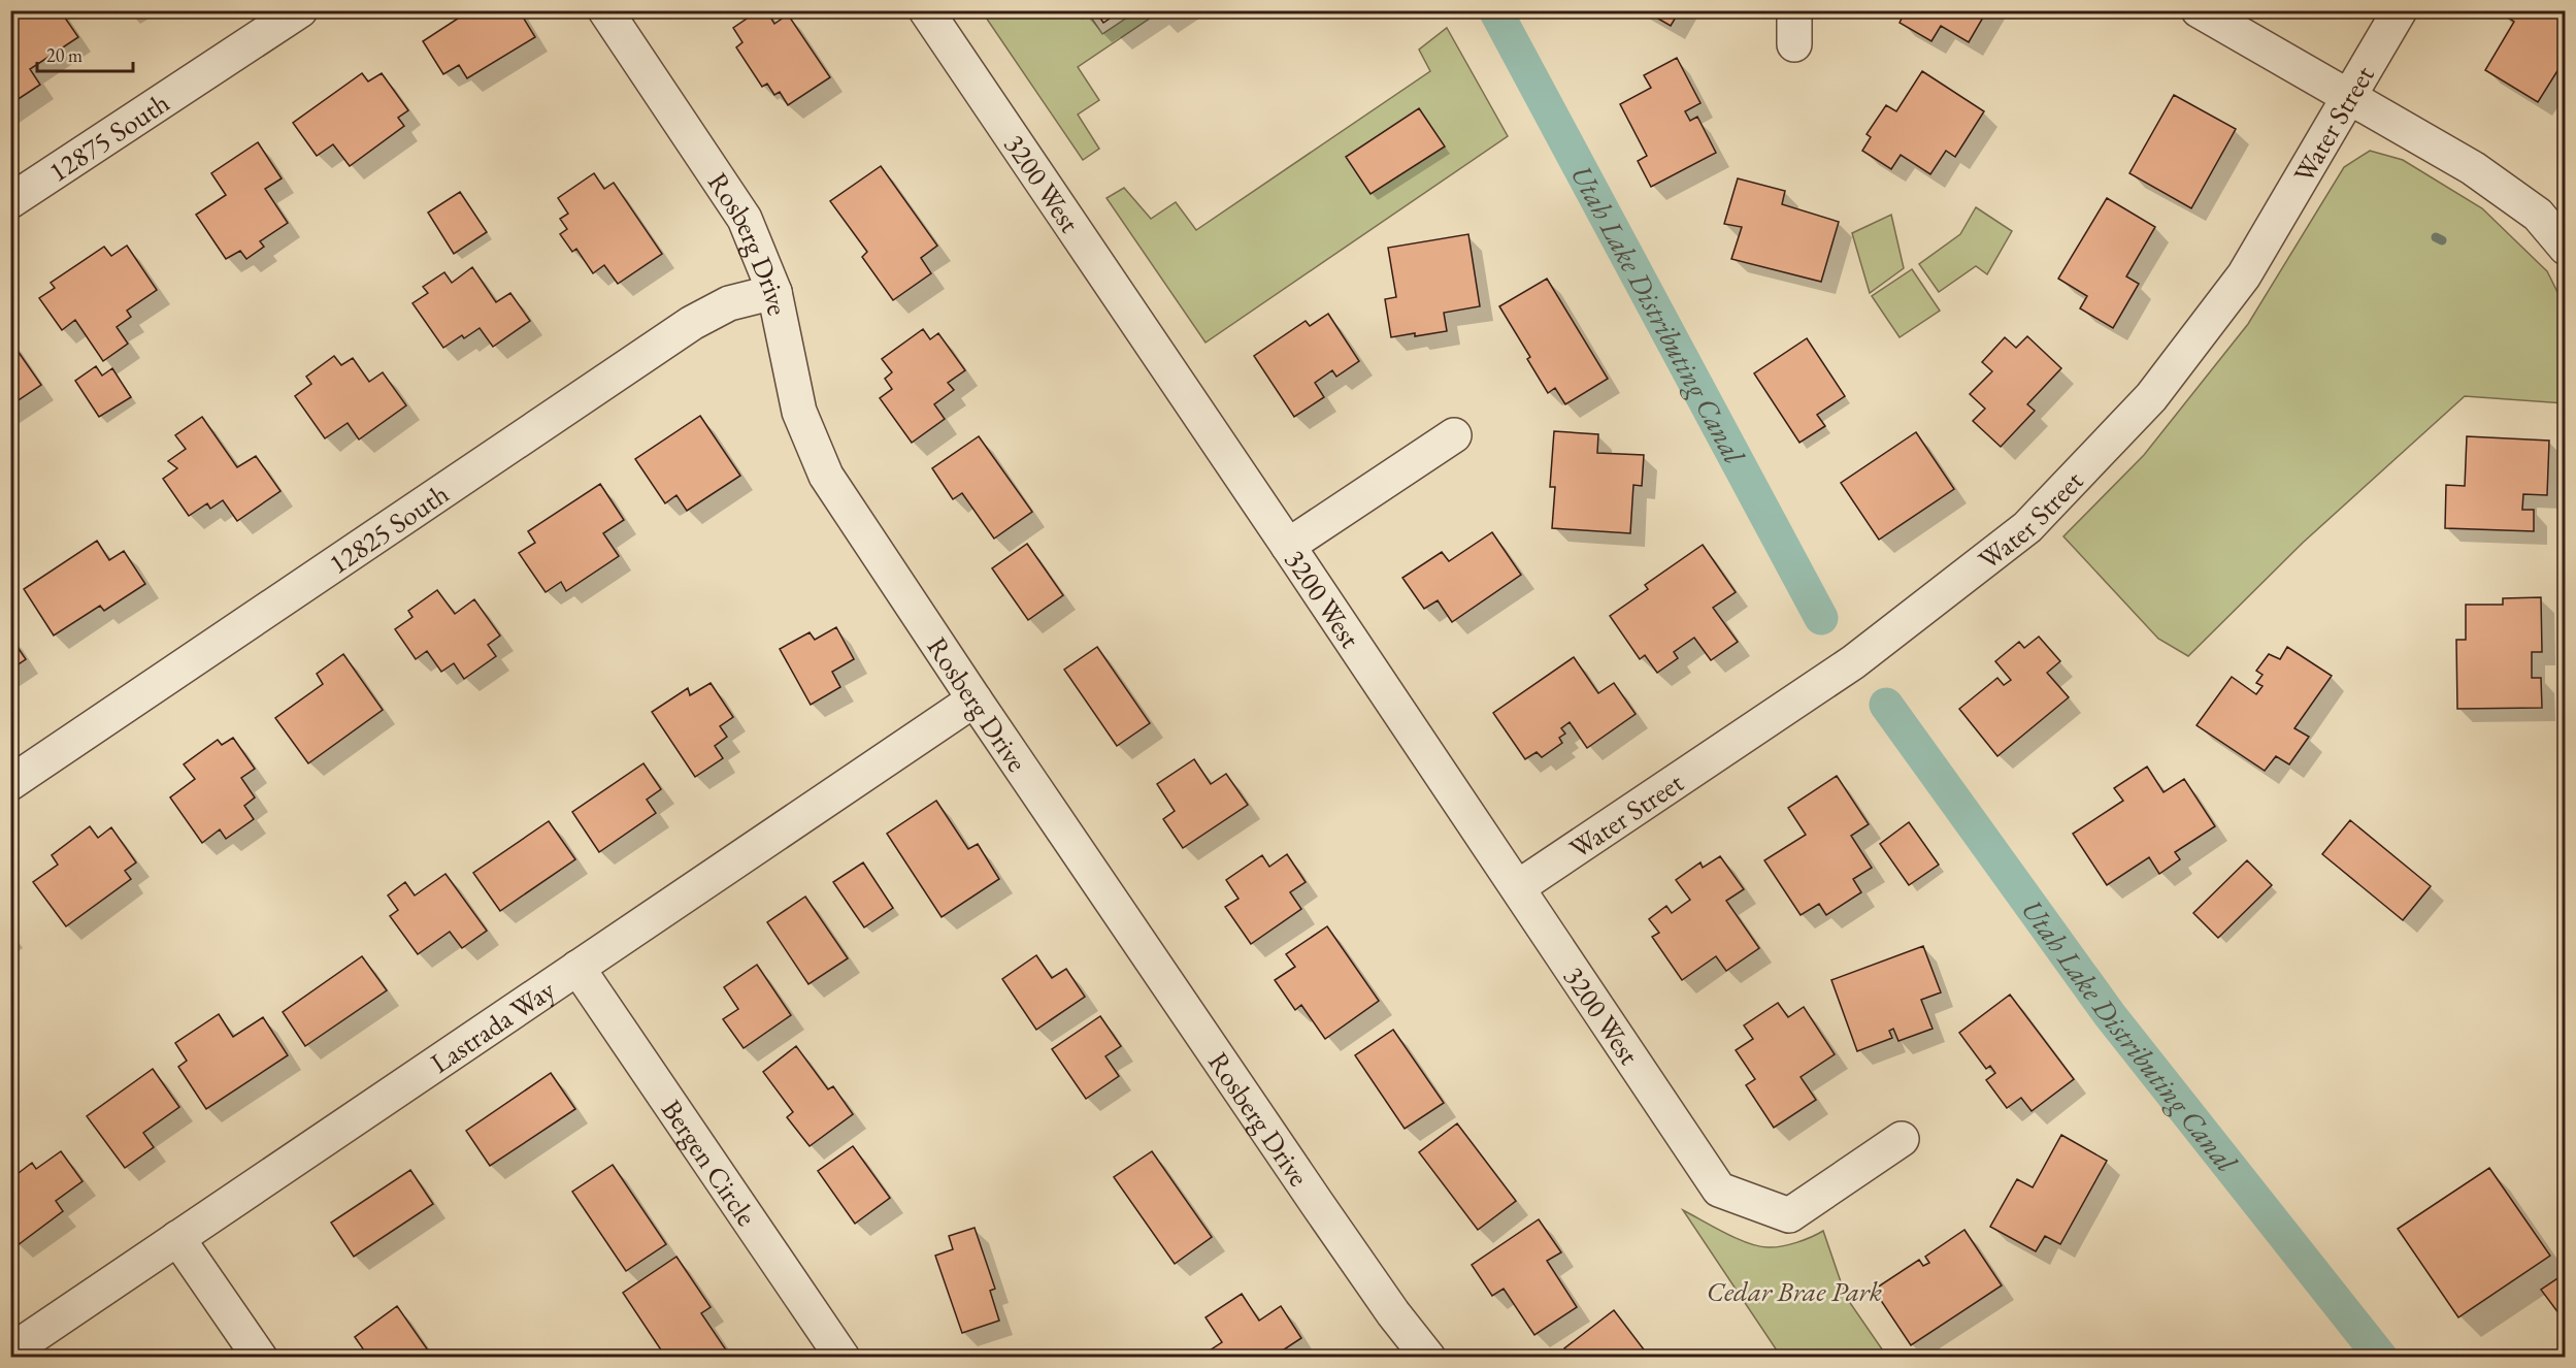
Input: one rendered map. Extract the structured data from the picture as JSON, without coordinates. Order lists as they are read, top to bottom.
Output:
{
  "streets": {
    "street": [
      "Water Street",
      "12875 South",
      "3200 West",
      "Rosberg Drive",
      "12825 South",
      "Lastrada Way",
      "Bergen Circle"
    ]
  },
  "crossings": [
    ["Water Street", "3200 West"],
    ["Rosberg Drive", "12825 South"],
    ["Rosberg Drive", "Lastrada Way"],
    ["Lastrada Way", "Bergen Circle"]
  ],
  "water": ["Utah Lake Distributing Canal"],
  "parks": ["Cedar Brae Park"],
  "scale_bar": "20 m"
}
